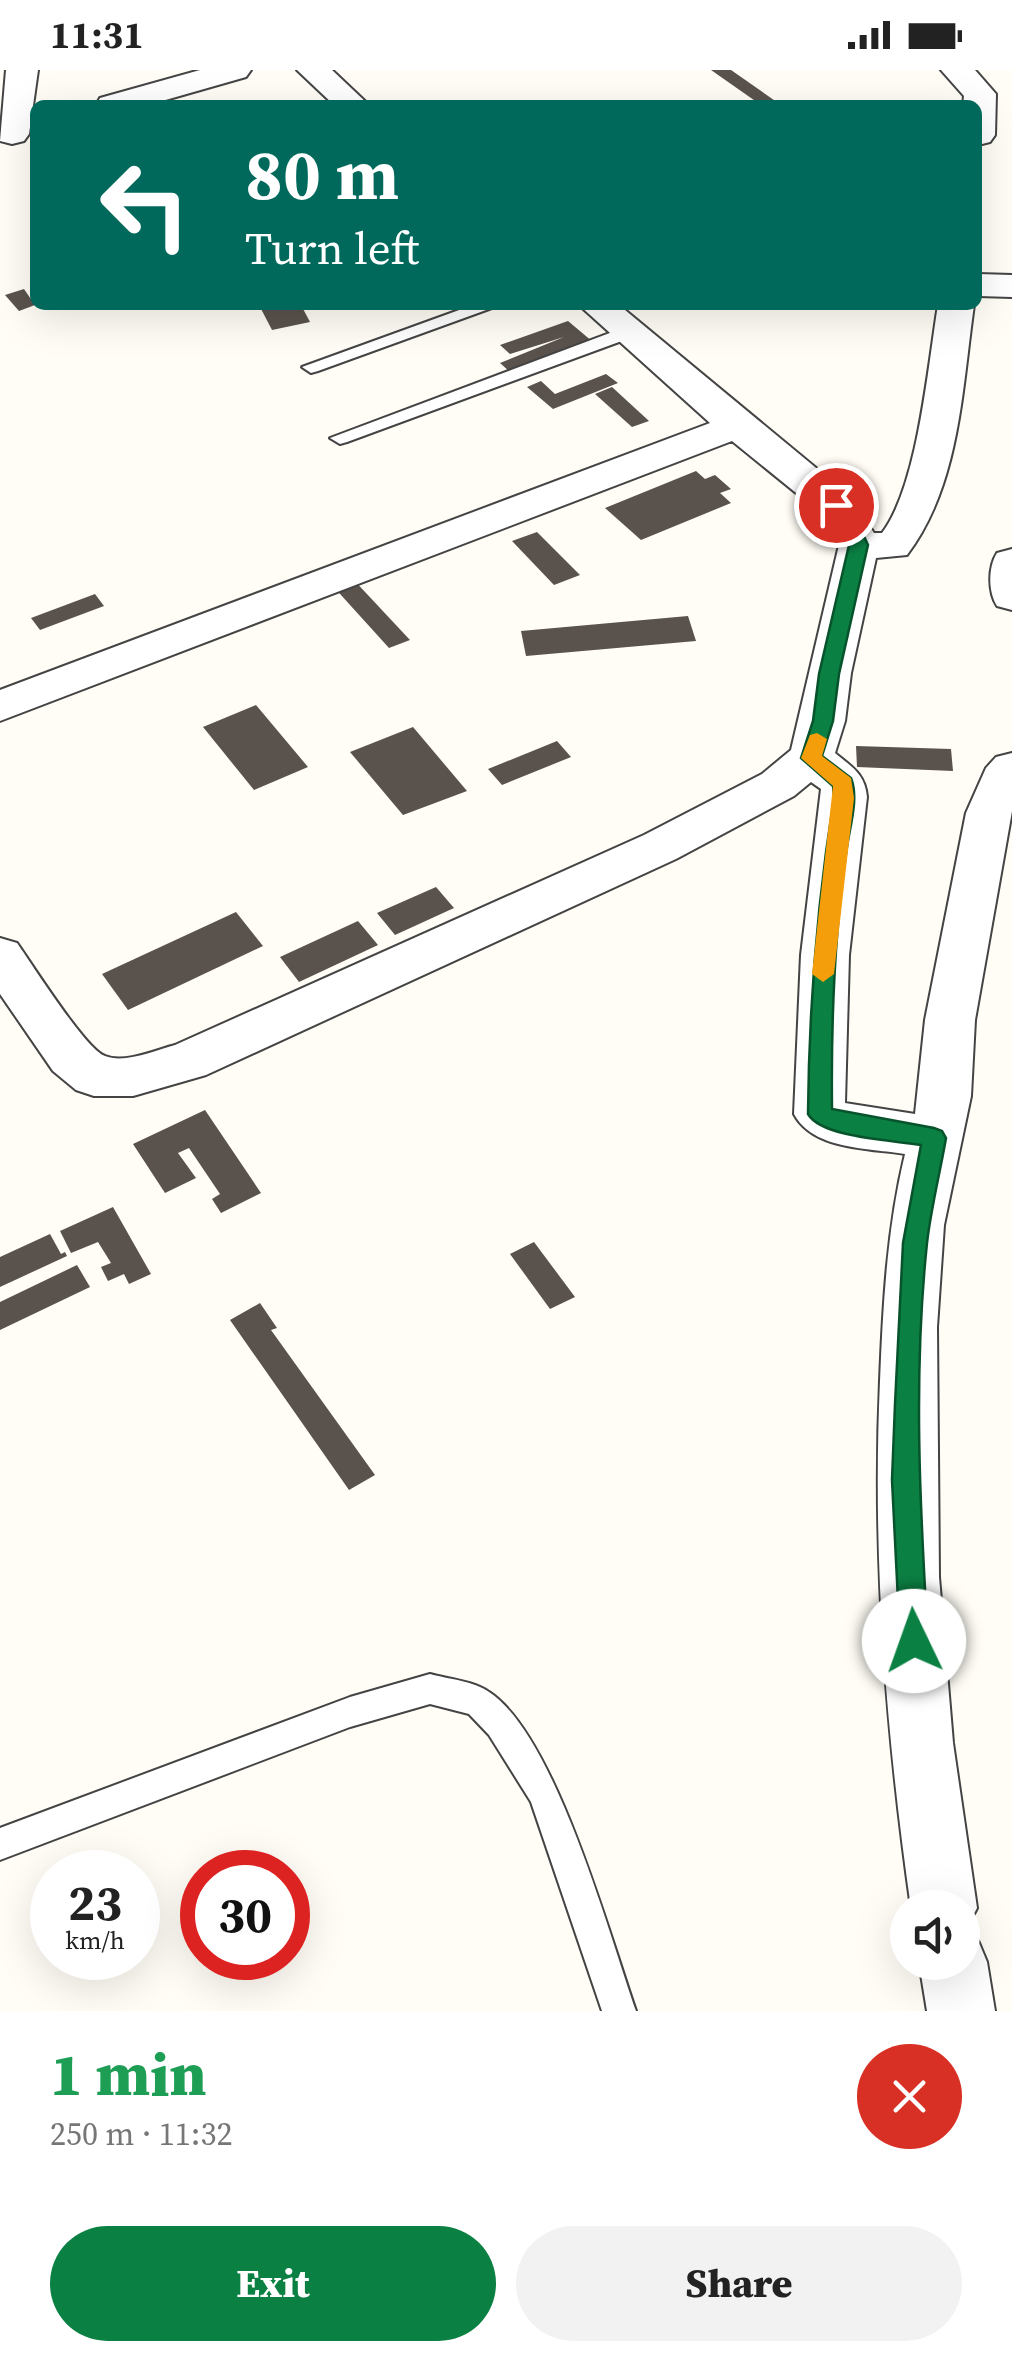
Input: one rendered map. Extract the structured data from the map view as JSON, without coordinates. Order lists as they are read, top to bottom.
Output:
{
  "page": {
    "status": "11:31",
    "turn": ["80 m", "Turn left"],
    "speed": "23 km/h",
    "limit": "30",
    "heading": ["1 min", "250 m · 11:32"],
    "buttons": ["Exit", "Share"]
  }
}
